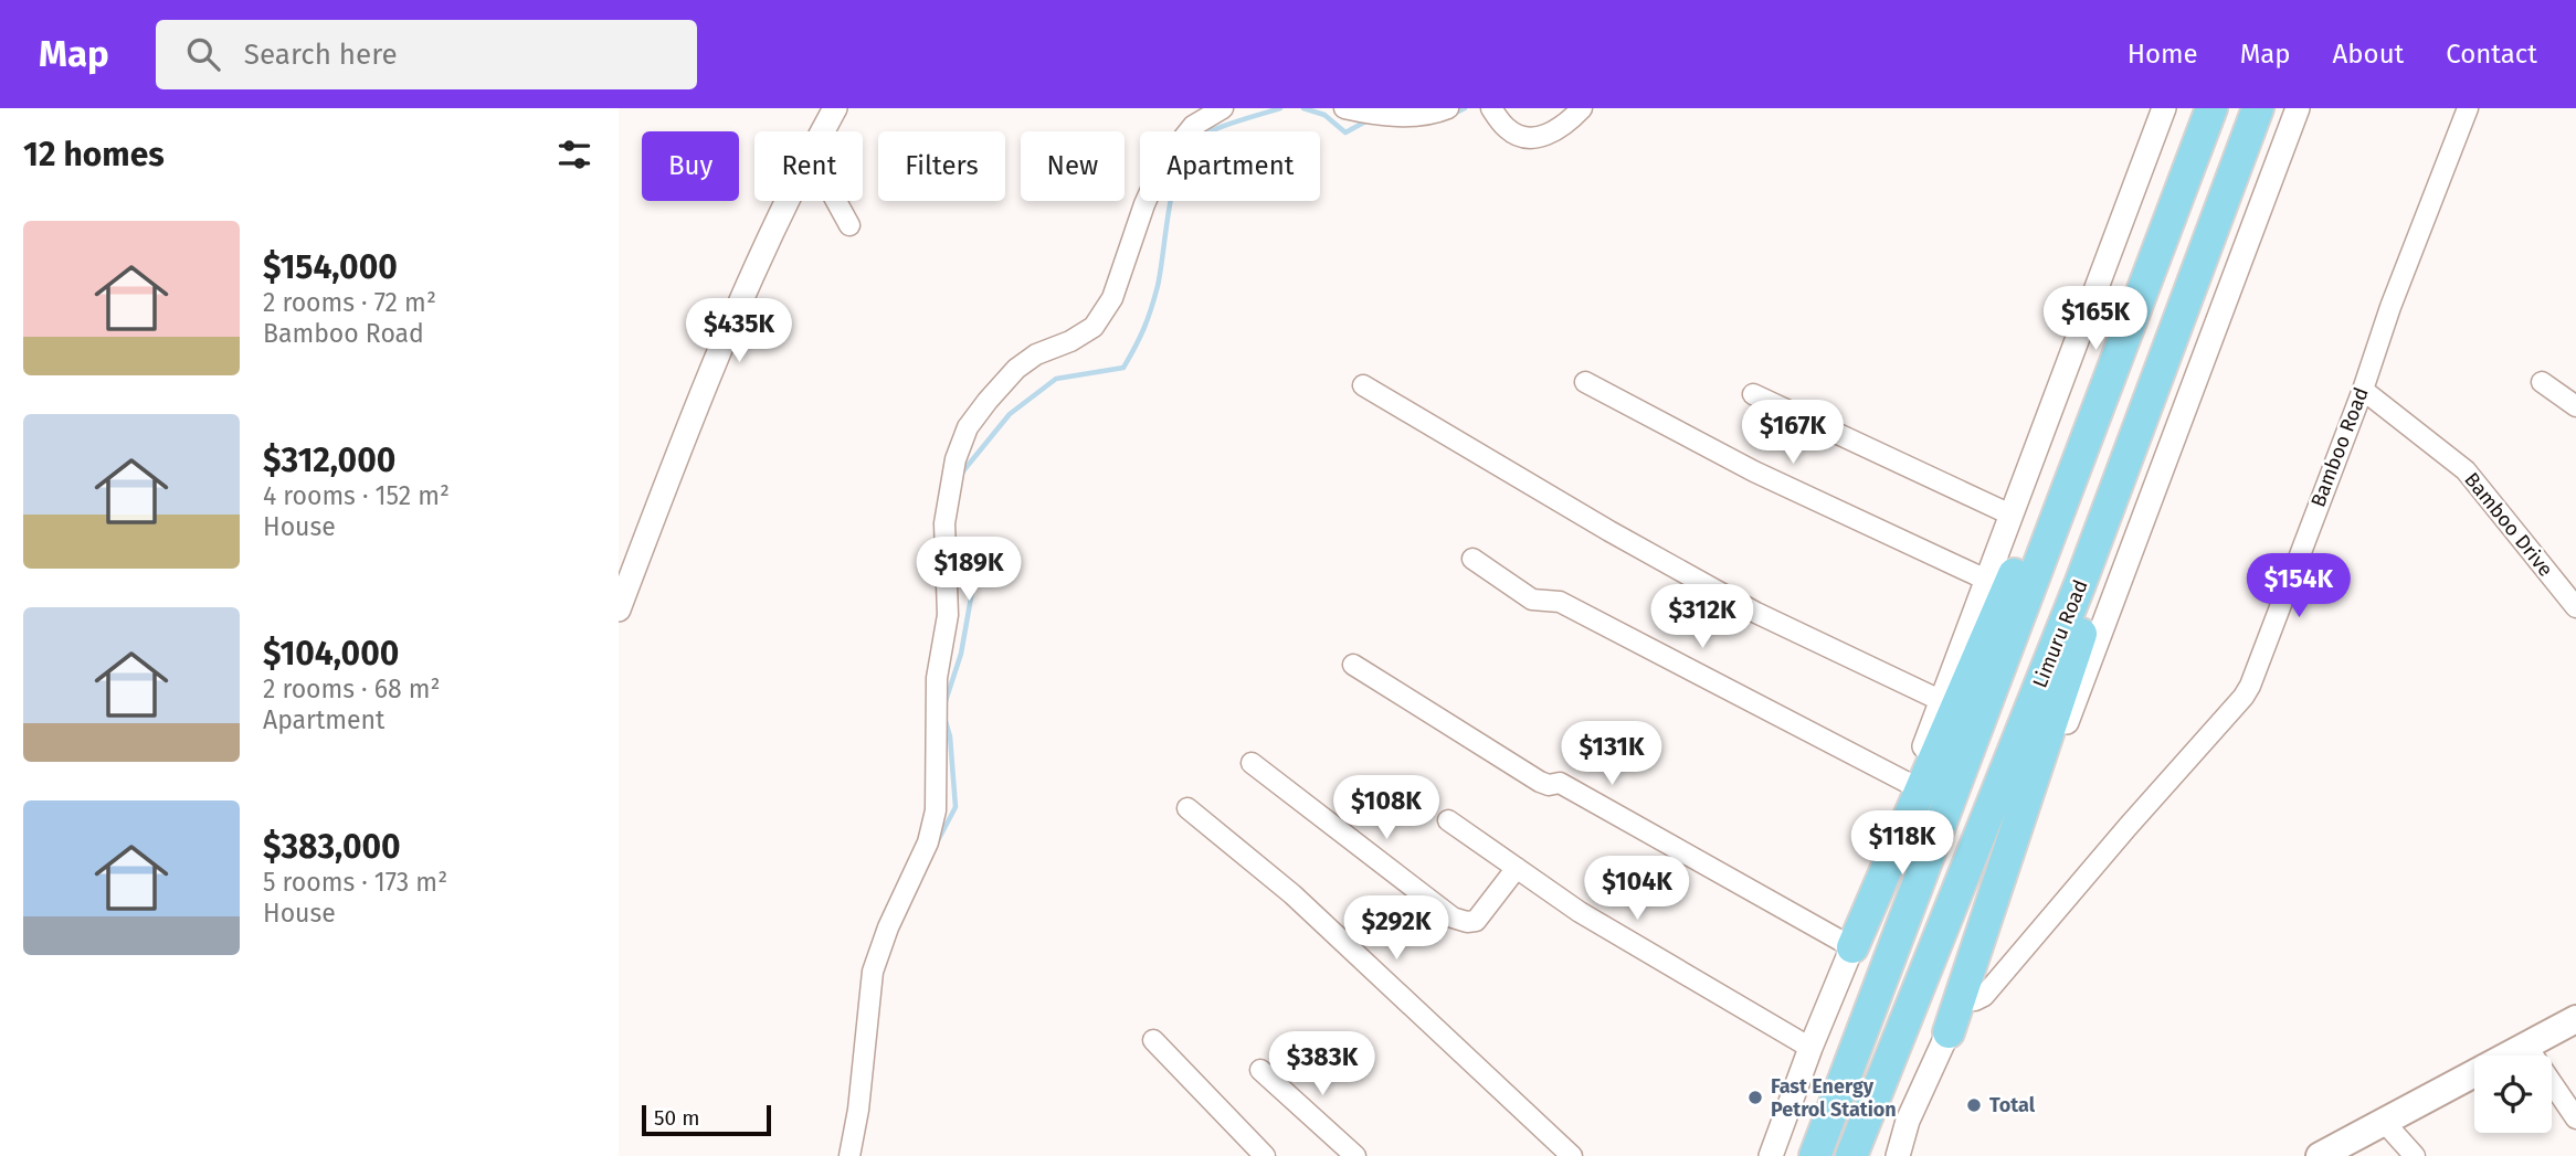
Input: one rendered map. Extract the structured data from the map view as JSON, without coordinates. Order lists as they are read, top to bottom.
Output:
{
  "streets": {
    "highway": ["Limuru Road"],
    "street": ["Bamboo Road", "Bamboo Drive"]
  },
  "crossings": [
    ["Bamboo Road", "Bamboo Drive"]
  ],
  "places": ["Fast Energy Petrol Station", "Total"],
  "scale_bar": "50 m",
  "page": {
    "header": "Map",
    "search": "Search here",
    "nav": [
      "Home",
      "Map",
      "About",
      "Contact"
    ],
    "heading": "12 homes",
    "chip": [
      "Buy",
      "Rent",
      "Filters",
      "New",
      "Apartment"
    ],
    "list": [
      {
        "name": "$154,000",
        "note": "2 rooms · 72 m² · Bamboo Road"
      },
      {
        "name": "$312,000",
        "note": "4 rooms · 152 m² · House"
      },
      {
        "name": "$104,000",
        "note": "2 rooms · 68 m² · Apartment"
      },
      {
        "name": "$383,000",
        "note": "5 rooms · 173 m² · House"
      }
    ],
    "price": [
      "$165K",
      "$435K",
      "$167K",
      "$189K",
      "$154K",
      "$312K",
      "$131K",
      "$108K",
      "$118K",
      "$104K",
      "$292K",
      "$383K"
    ],
    "scale": "50 m"
  }
}
